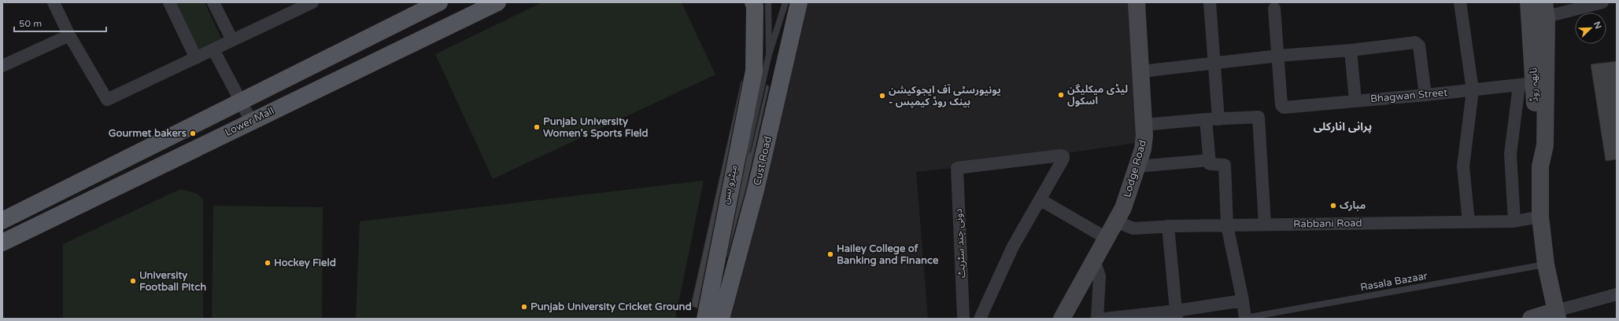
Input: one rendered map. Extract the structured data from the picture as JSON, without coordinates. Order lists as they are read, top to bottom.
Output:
{
  "streets": {
    "main road": [
      "نابھہ روڈ",
      "Lower Mall",
      "Cust Road",
      "Lodge Road"
    ],
    "street": ["Bhagwan Street", "Rabbani Road", "دونی چند سٹریٹ"],
    "lane": ["میٹرو بس", "Rasala Bazaar"]
  },
  "crossings": [
    ["نابھہ روڈ", "Bhagwan Street"],
    ["نابھہ روڈ", "Rabbani Road"],
    ["نابھہ روڈ", "Rasala Bazaar"],
    ["Lodge Road", "Rabbani Road"]
  ],
  "districts": ["پرانی انارکلی"],
  "places": [
    "لیڈی میکلیگن اسکول",
    "یونیورسٹی آف ایجوکیشن - بینک روڈ کیمپس",
    "Punjab University Women's Sports Field",
    "Gourmet bakers",
    "مبارک",
    "Hailey College of Banking and Finance",
    "Hockey Field",
    "University Football Pitch",
    "Punjab University Cricket Ground"
  ],
  "scale_bar": "50 m",
  "north": "top right"
}
